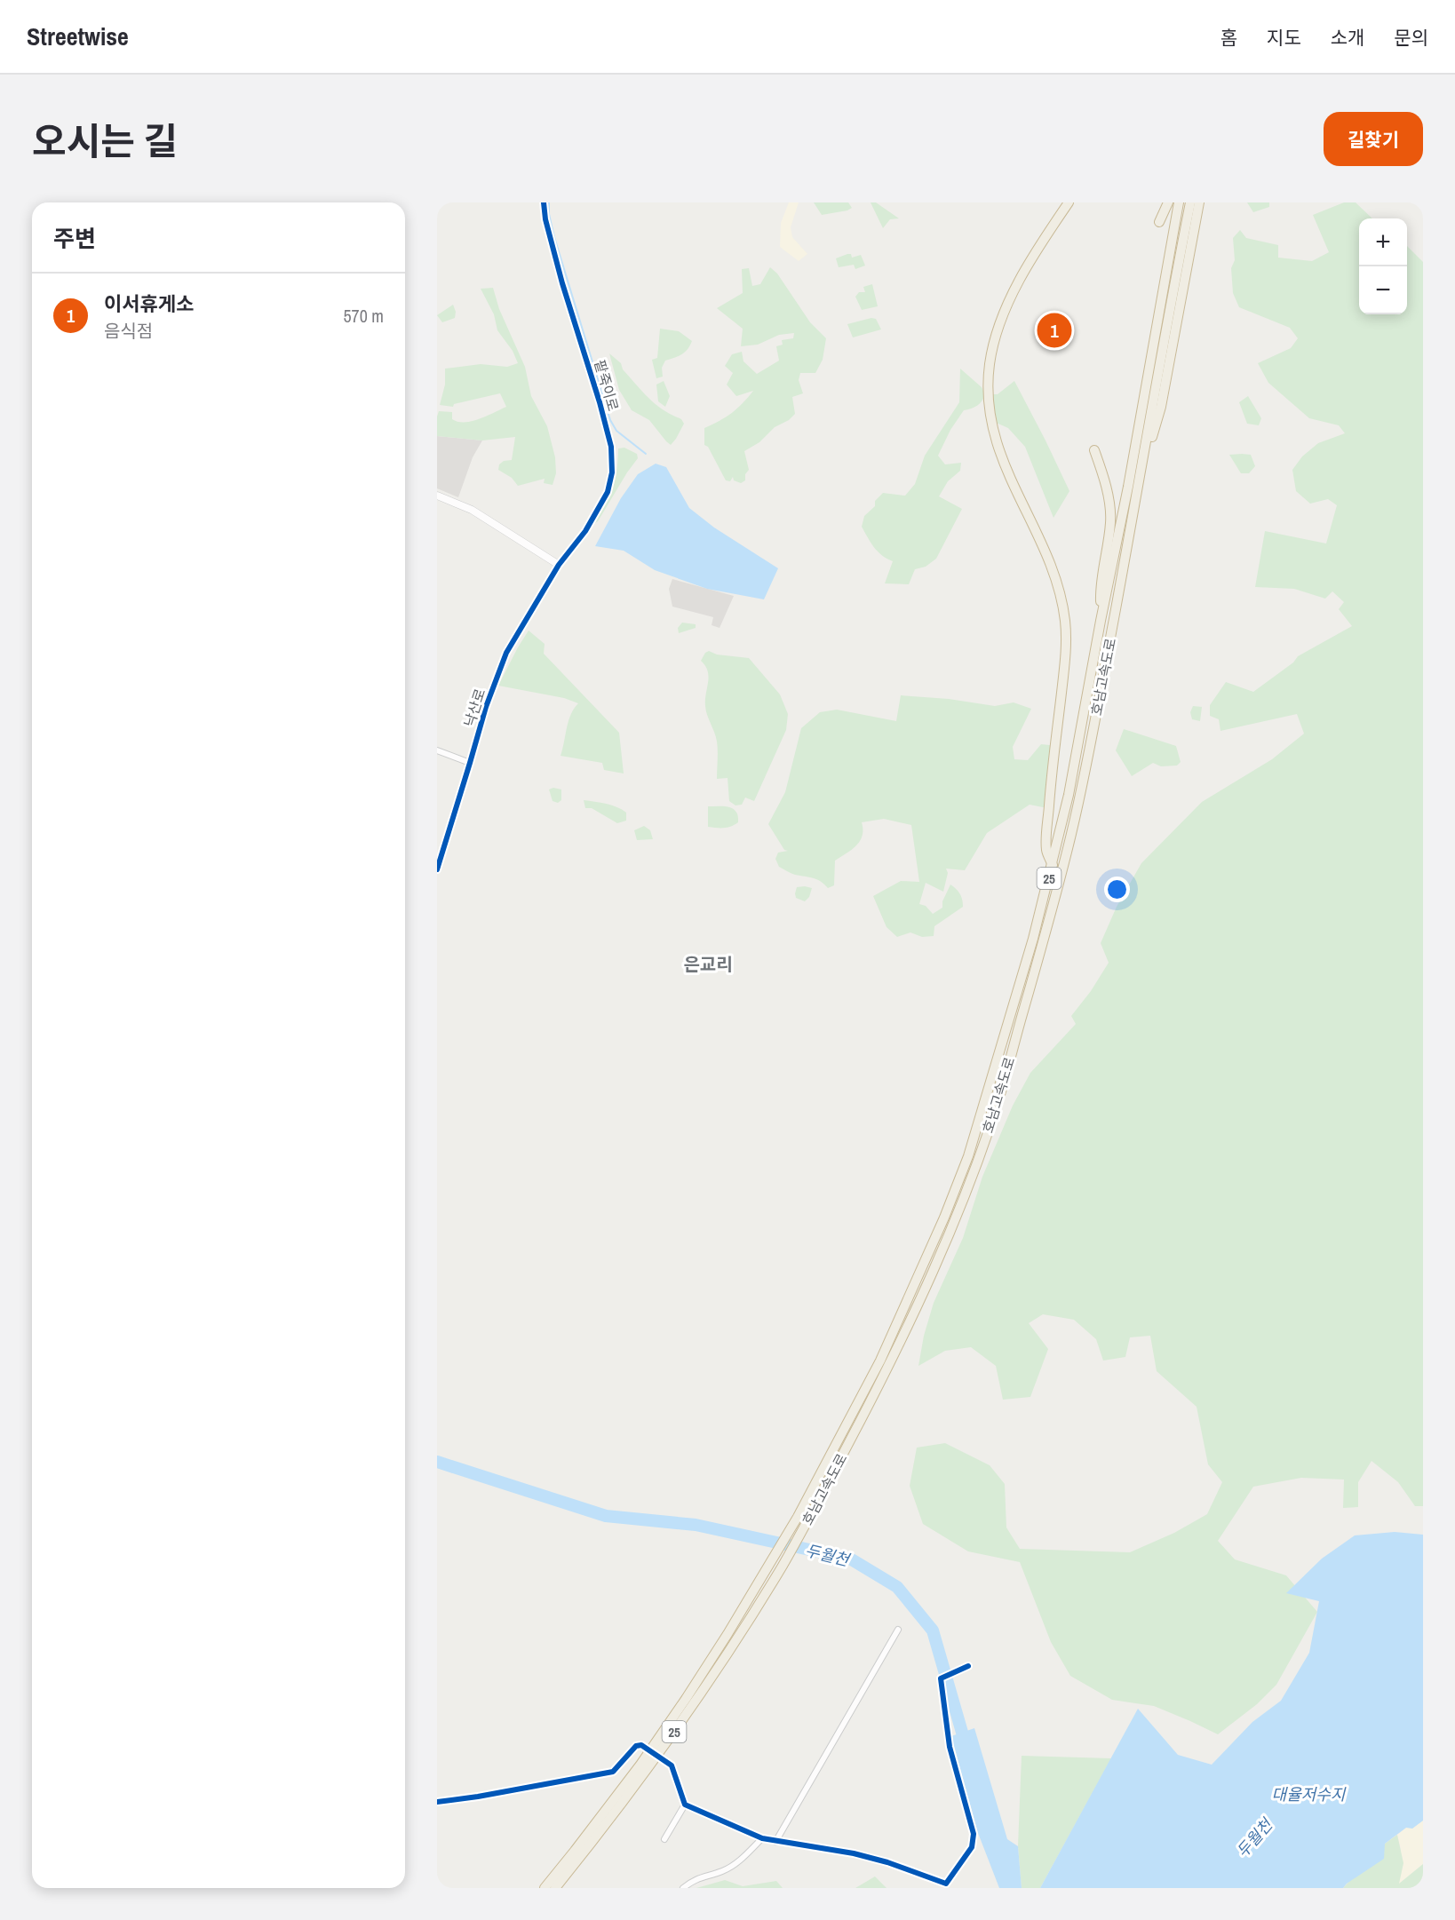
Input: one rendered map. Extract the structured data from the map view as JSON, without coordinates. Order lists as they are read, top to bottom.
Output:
{
  "streets": {
    "highway": ["호남고속도로", "25"],
    "street": ["팥죽이로", "낙산로"]
  },
  "crossings": [
    ["팥죽이로", "낙산로"]
  ],
  "districts": ["은교리"],
  "water": ["두월천", "대율저수지"],
  "page": {
    "header": "Streetwise",
    "nav": [
      "홈",
      "지도",
      "소개",
      "문의"
    ],
    "title": "오시는 길",
    "buttons": "길찾기",
    "heading": "주변",
    "map_buttons": ["+", "−"],
    "list": [
      {
        "mark": "1",
        "name": "이서휴게소",
        "note": "음식점",
        "value": "570 m"
      }
    ],
    "pins": "1"
  }
}
